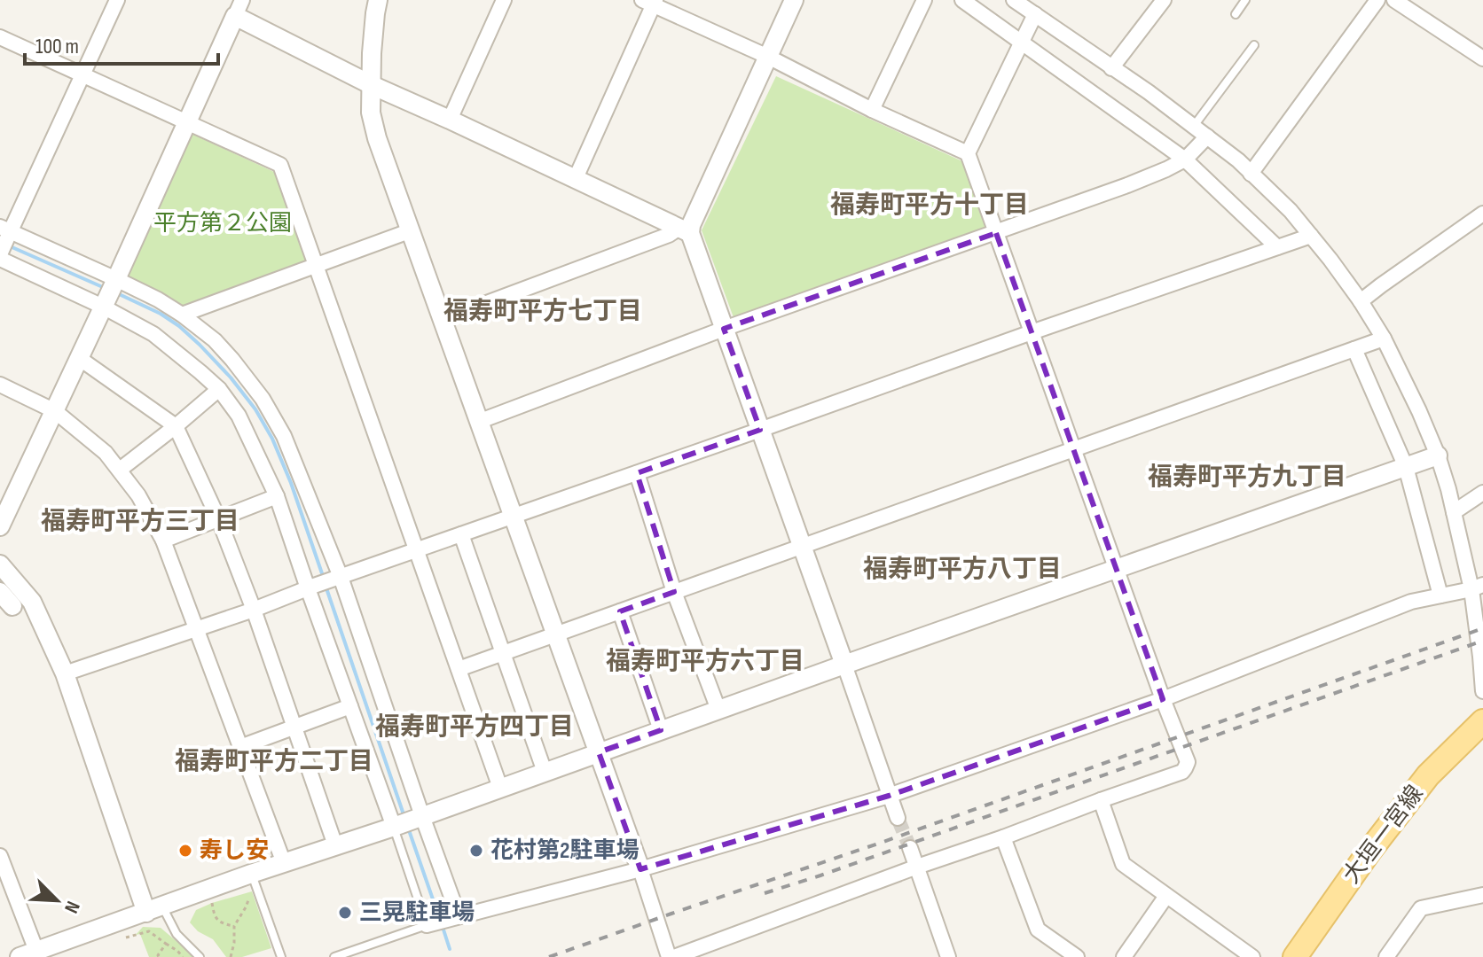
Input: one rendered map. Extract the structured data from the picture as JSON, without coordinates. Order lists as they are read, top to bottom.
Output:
{
  "streets": {
    "main road": ["大垣一宮線"]
  },
  "districts": [
    "福寿町平方十丁目",
    "福寿町平方七丁目",
    "福寿町平方九丁目",
    "福寿町平方三丁目",
    "福寿町平方八丁目",
    "福寿町平方六丁目",
    "福寿町平方四丁目",
    "福寿町平方二丁目"
  ],
  "parks": ["平方第２公園"],
  "places": ["寿し安", "花村第2駐車場", "三晃駐車場"],
  "scale_bar": "100 m",
  "north": "bottom right"
}
